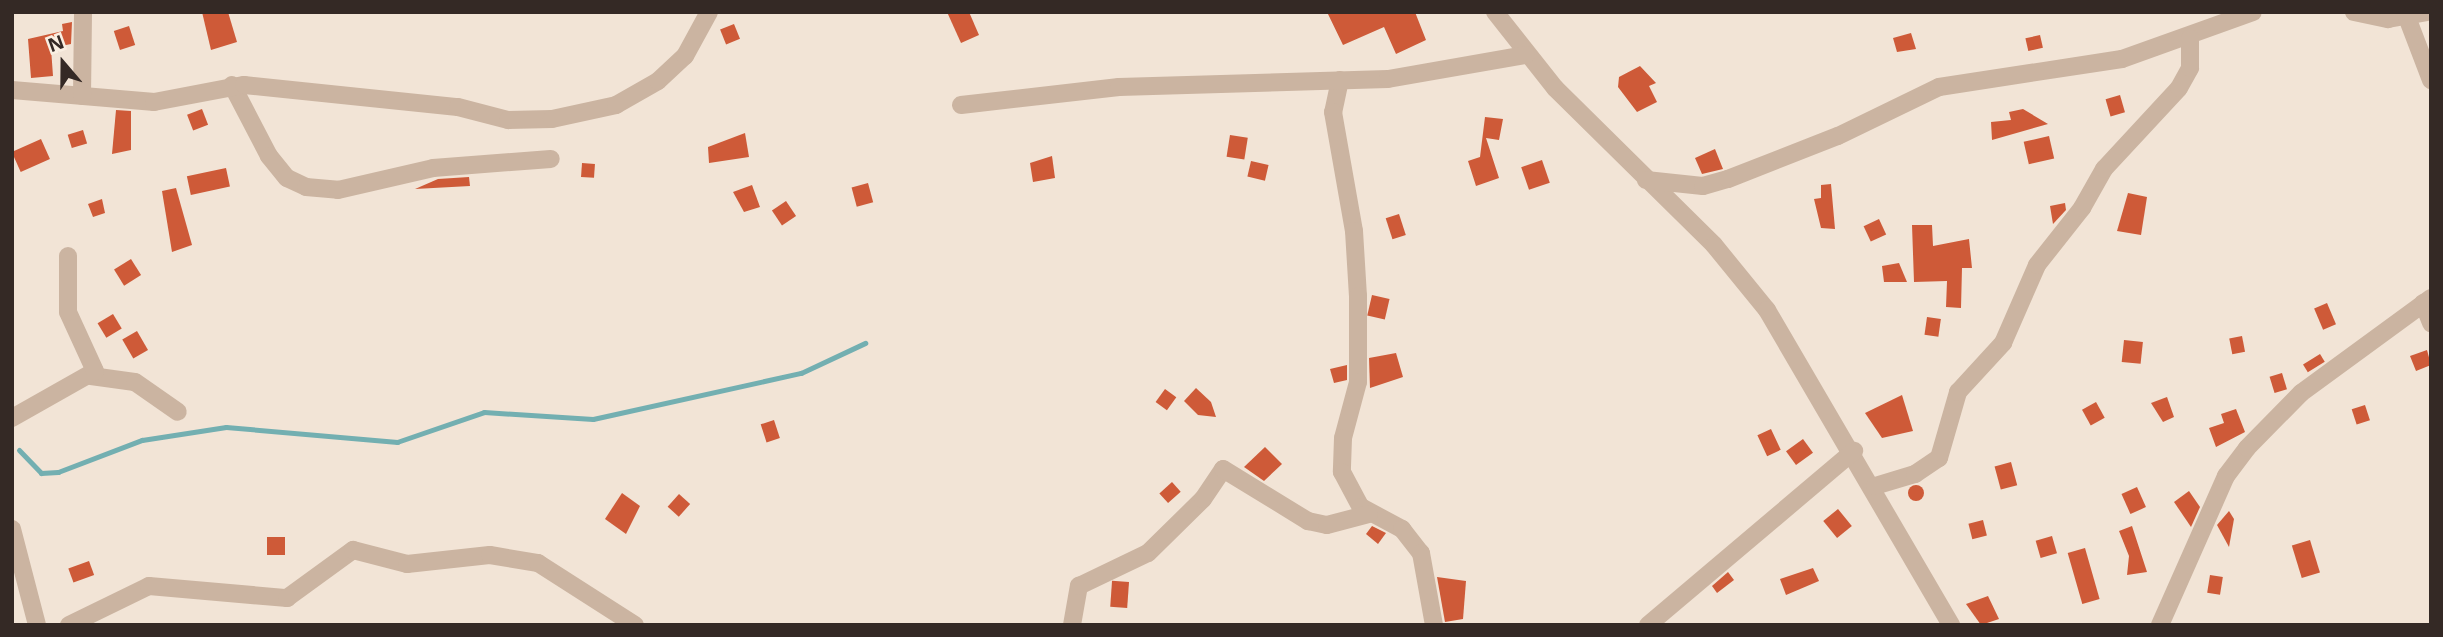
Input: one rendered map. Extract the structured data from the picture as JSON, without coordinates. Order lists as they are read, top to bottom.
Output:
{
  "north": "top"
}
